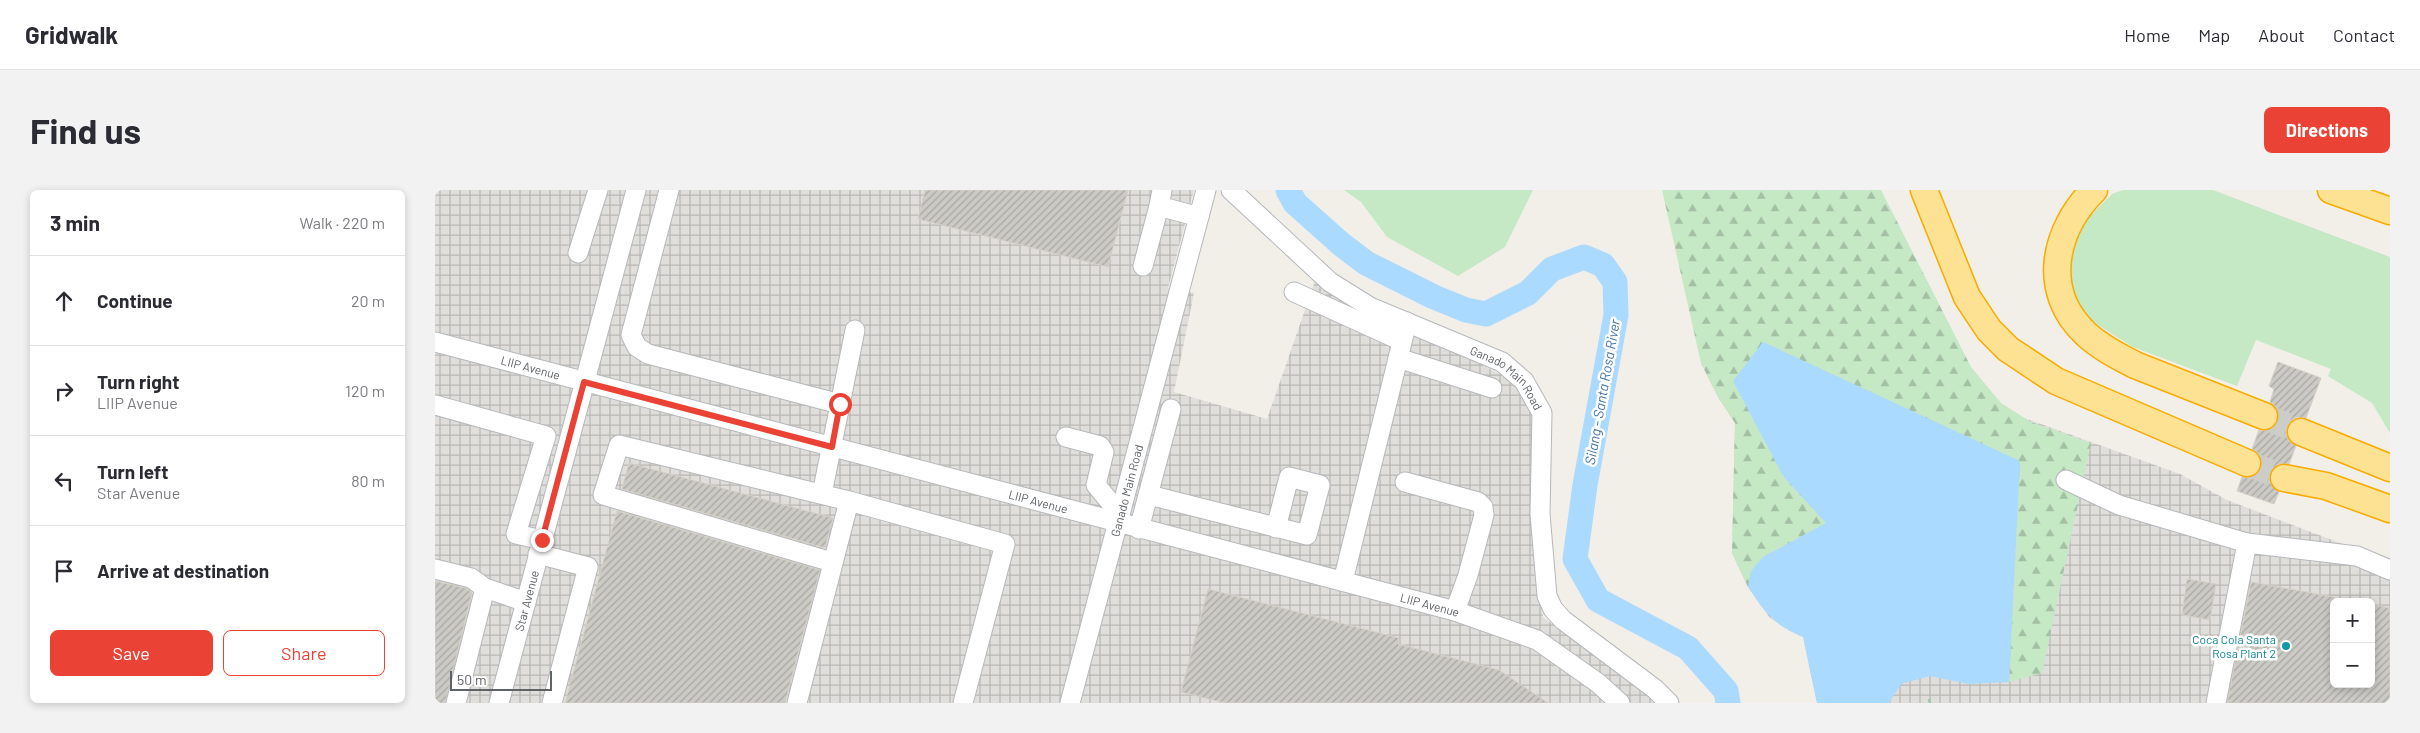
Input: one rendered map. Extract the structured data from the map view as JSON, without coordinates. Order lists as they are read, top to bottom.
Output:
{
  "streets": {
    "street": ["LIIP Avenue", "Ganado Main Road", "Star Avenue"]
  },
  "crossings": [
    ["LIIP Avenue", "Ganado Main Road"],
    ["LIIP Avenue", "Star Avenue"]
  ],
  "water": ["Silang - Santa Rosa River"],
  "places": ["Coca Cola Santa Rosa Plant 2"],
  "scale_bar": "50 m",
  "page": {
    "header": "Gridwalk",
    "nav": [
      "Home",
      "Map",
      "About",
      "Contact"
    ],
    "buttons": [
      "Directions",
      ["Save", "Share"]
    ],
    "title": "Find us",
    "heading": ["3 min", "Walk · 220 m"],
    "list": [
      ["Continue", "20 m"],
      ["Turn right", "LIIP Avenue", "120 m"],
      ["Turn left", "Star Avenue", "80 m"],
      "Arrive at destination"
    ],
    "map_buttons": ["+", "−"],
    "scale": "50 m"
  }
}
